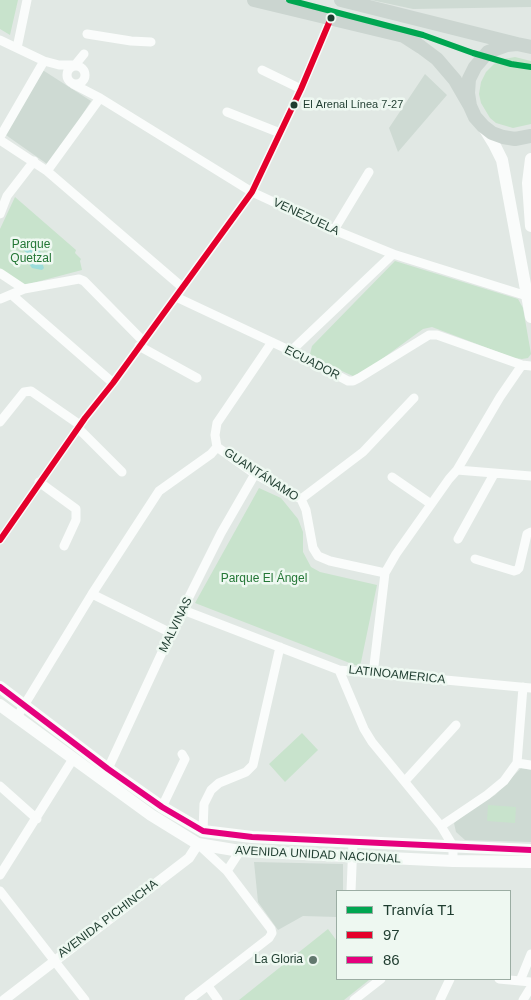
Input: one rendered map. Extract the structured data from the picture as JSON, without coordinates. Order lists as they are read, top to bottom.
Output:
{
  "streets": {
    "main road": ["AVENIDA UNIDAD NACIONAL", "AVENIDA PICHINCHA"],
    "street": [
      "VENEZUELA",
      "ECUADOR",
      "GUANTÁNAMO",
      "MALVINAS",
      "LATINOAMERICA"
    ]
  },
  "crossings": [
    ["ECUADOR", "GUANTÁNAMO"],
    ["GUANTÁNAMO", "MALVINAS"],
    ["MALVINAS", "LATINOAMERICA"],
    ["MALVINAS", "AVENIDA UNIDAD NACIONAL"],
    ["AVENIDA UNIDAD NACIONAL", "AVENIDA PICHINCHA"]
  ],
  "parks": ["Parque Quetzal", "Parque El Ángel"],
  "places": ["El Arenal Línea 7-27", "La Gloria"],
  "lines": ["tram line T1", "transit line 97", "transit line 86"],
  "legend": ["Tranvía T1", "97", "86"]
}
